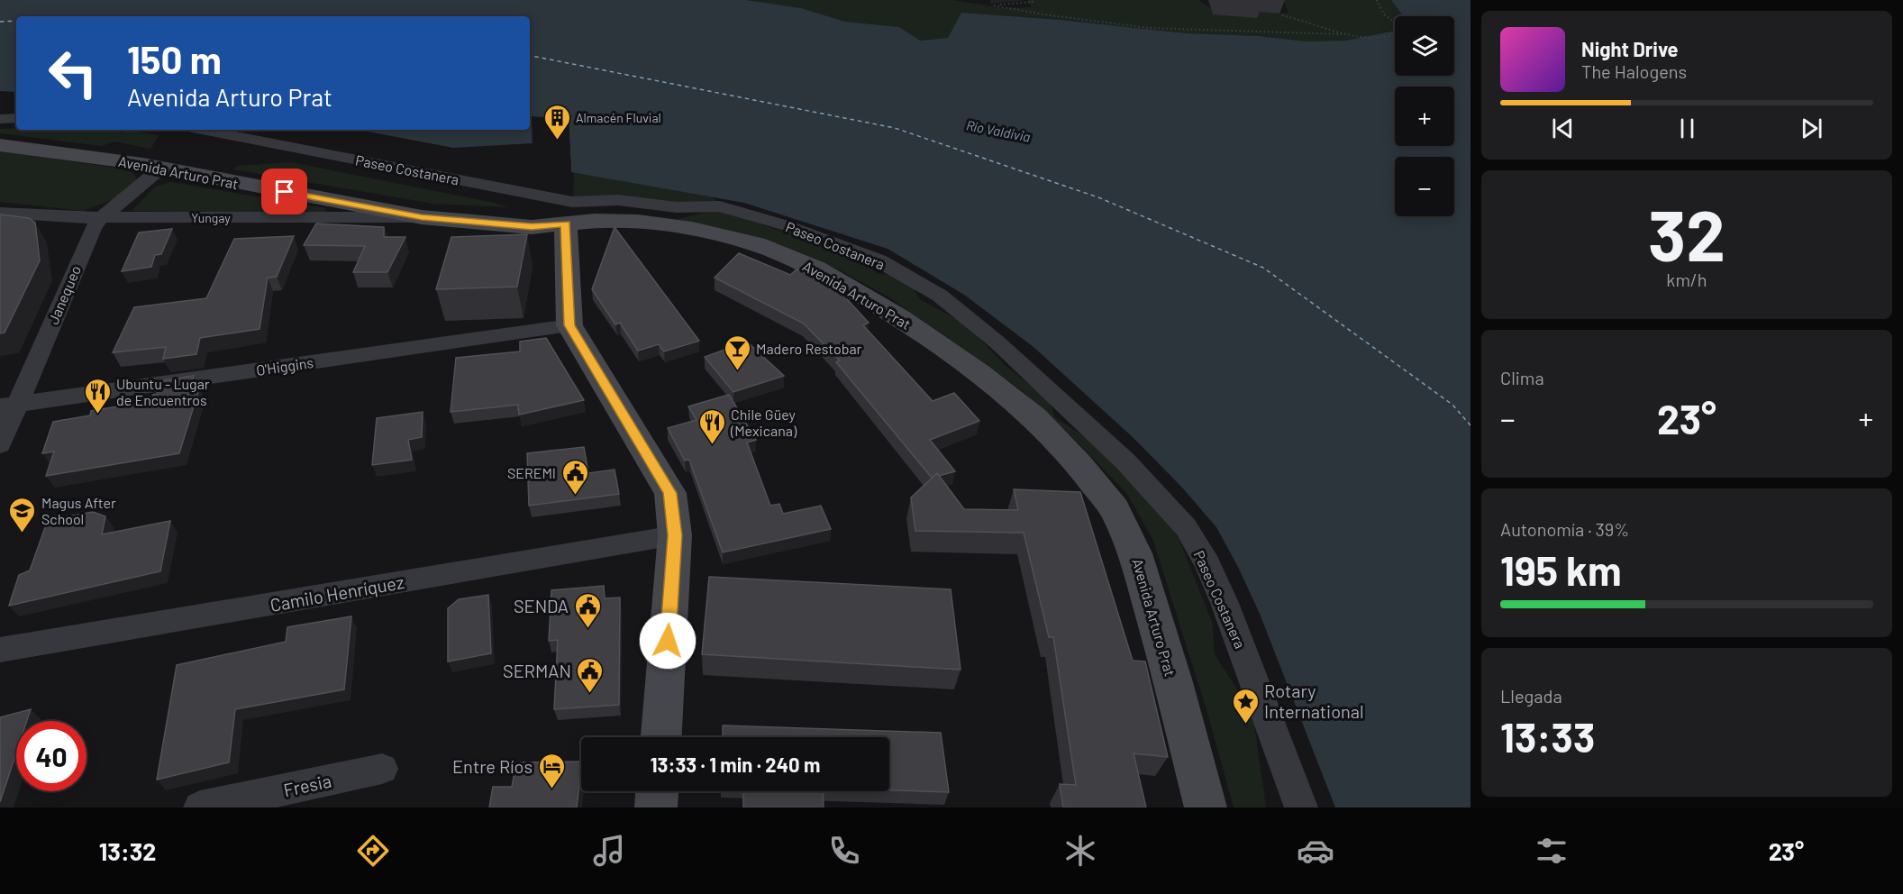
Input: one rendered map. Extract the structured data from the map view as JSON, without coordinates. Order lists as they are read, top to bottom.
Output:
{
  "streets": {
    "main road": ["Avenida Arturo Prat"],
    "street": [
      "Paseo Costanera",
      "Yungay",
      "Janequeo",
      "O'Higgins",
      "Camilo Henríquez",
      "Fresia"
    ]
  },
  "crossings": [
    ["Avenida Arturo Prat", "Yungay"],
    ["Avenida Arturo Prat", "Janequeo"],
    ["Yungay", "Janequeo"],
    ["Janequeo", "O'Higgins"]
  ],
  "water": ["Río Valdivia"],
  "places": {
    "building": ["Almacén Fluvial"],
    "bar": ["Madero Restobar"],
    "restaurant": ["Ubuntu - Lugar de Encuentros", "Chile Güey (Mexicana)"],
    "public building": ["SEREMI", "SENDA", "SERMAN"],
    "school or university": ["Magus After School"],
    "place": ["Rotary International"],
    "hotel": ["Entre Ríos"]
  },
  "page": {
    "map_buttons": ["+", "−"],
    "turn": ["150 m", "Avenida Arturo Prat"],
    "song": ["Night Drive", "The Halogens"],
    "tile": [
      ["32", "km/h"],
      "Clima",
      ["Autonomía · 39%", "195 km"],
      ["Llegada", "13:33"]
    ],
    "heat": ["−", "23°", "+"],
    "limit": "40",
    "trip": "13:33 · 1 min · 240 m",
    "tabs": ["13:32", "23°"]
  }
}
